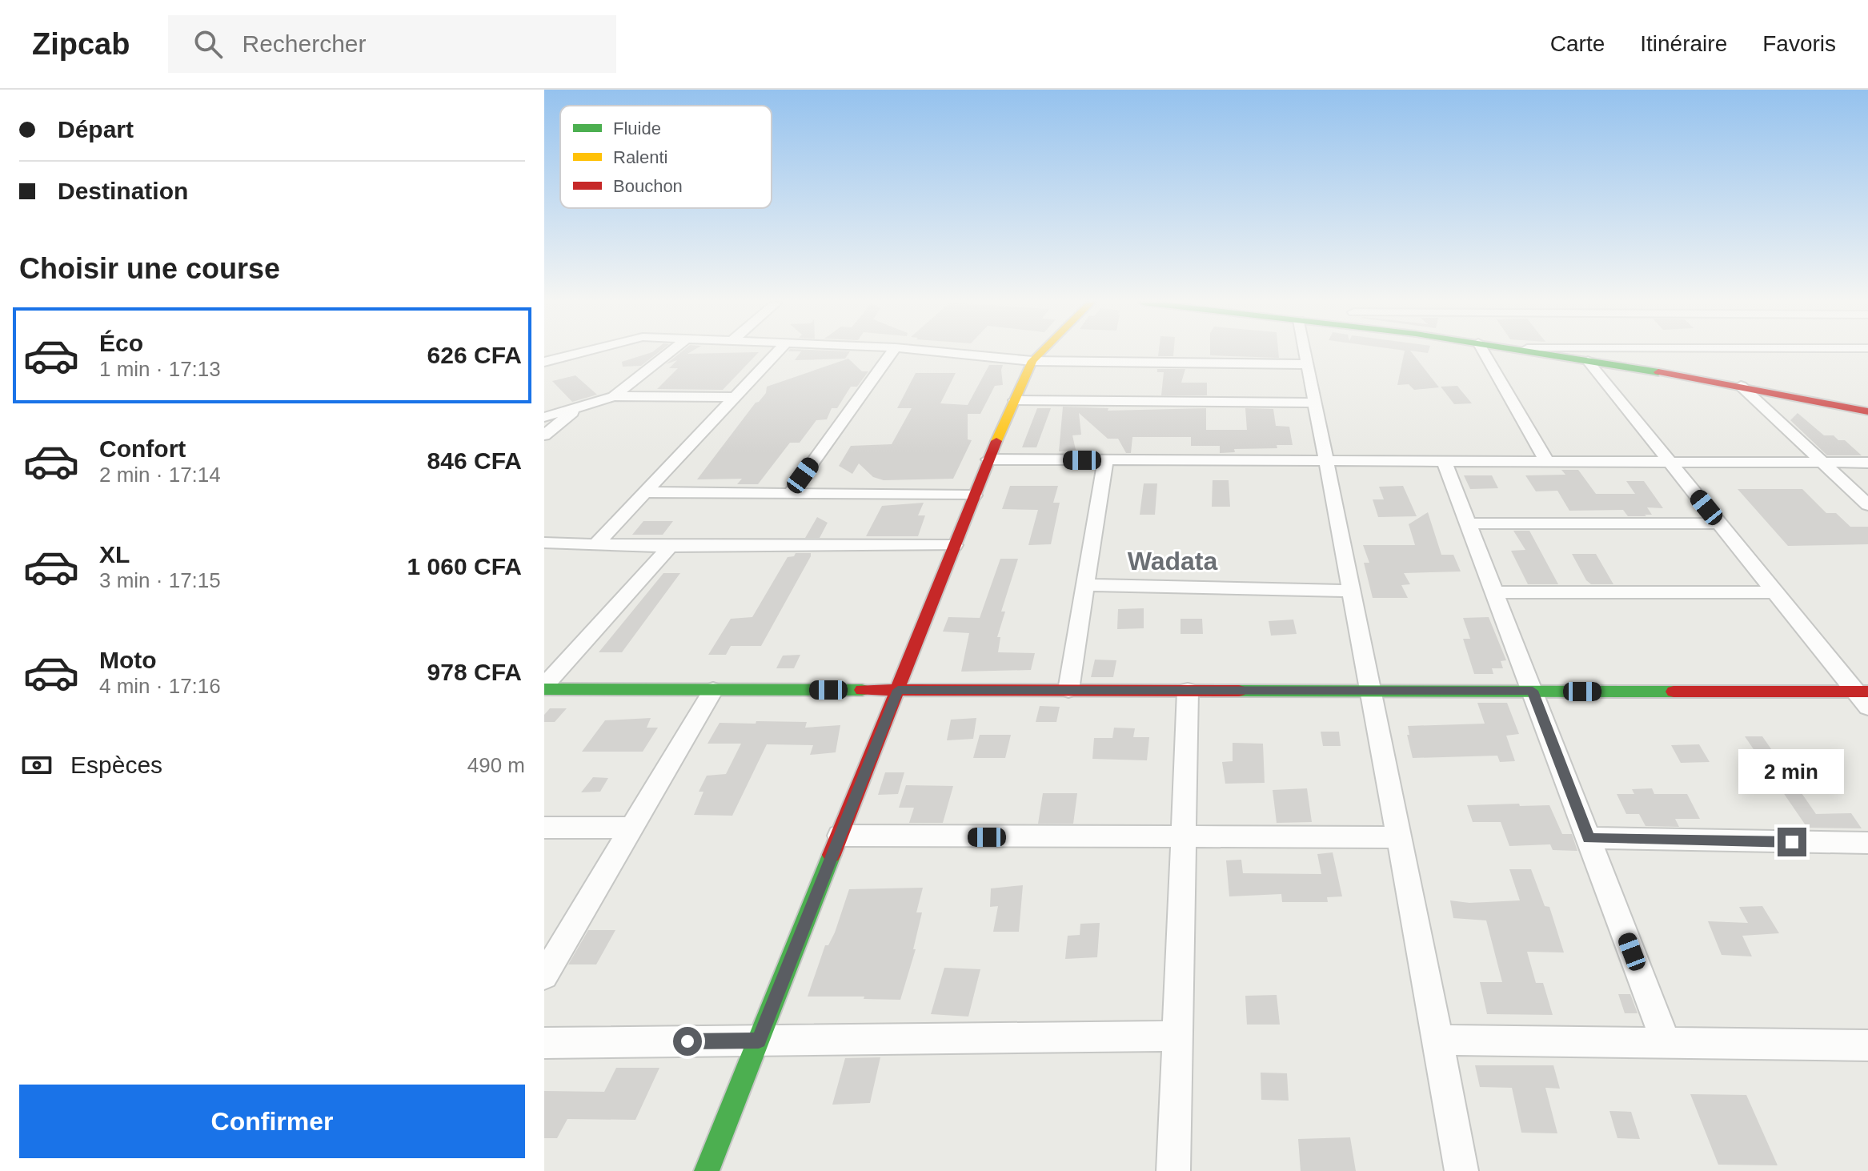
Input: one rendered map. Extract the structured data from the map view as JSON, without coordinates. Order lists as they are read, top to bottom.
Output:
{
  "districts": ["Wadata"],
  "legend": ["Fluide", "Ralenti", "Bouchon"],
  "page": {
    "header": "Zipcab",
    "search": "Rechercher",
    "nav": ["Carte", "Itinéraire", "Favoris"],
    "banner": ["Départ", "Destination"],
    "heading": "Choisir une course",
    "list": [
      {
        "name": "Éco",
        "note": "1 min · 17:13",
        "value": "626 CFA"
      },
      {
        "name": "Confort",
        "note": "2 min · 17:14",
        "value": "846 CFA"
      },
      {
        "name": "XL",
        "note": "3 min · 17:15",
        "value": "1 060 CFA"
      },
      {
        "name": "Moto",
        "note": "4 min · 17:16",
        "value": "978 CFA"
      }
    ],
    "pay": ["Espèces", "490 m"],
    "bubble": "2 min",
    "buttons": "Confirmer"
  }
}
